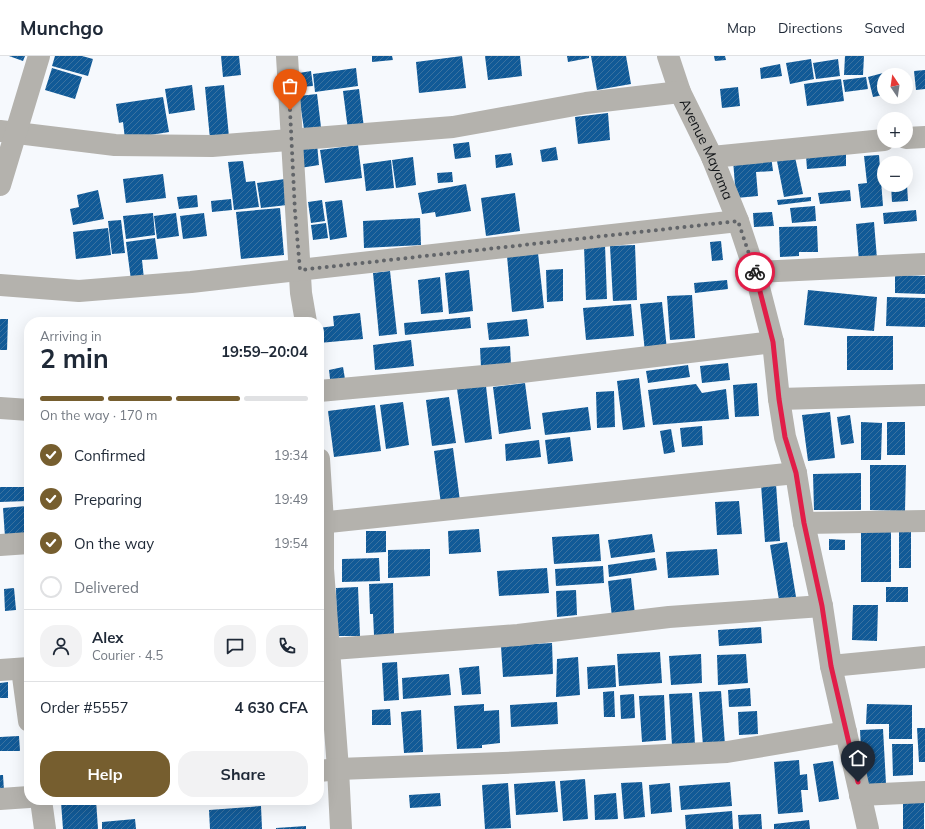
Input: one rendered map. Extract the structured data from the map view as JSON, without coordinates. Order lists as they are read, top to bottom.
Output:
{
  "streets": {
    "street": ["Avenue Mayama"]
  },
  "north": "top",
  "page": {
    "header": "Munchgo",
    "nav": ["Map", "Directions", "Saved"],
    "map_buttons": ["+", "−"],
    "heading": ["2 min", "Arriving in", "19:59–20:04"],
    "panel": [
      "Alex",
      "Courier · 4.5",
      "Order #5557",
      "4 630 CFA"
    ],
    "bar": "On the way · 170 m",
    "list": [
      ["Confirmed", "19:34"],
      ["Preparing", "19:49"],
      ["On the way", "19:54"],
      "Delivered"
    ],
    "buttons": ["Help", "Share"]
  }
}
